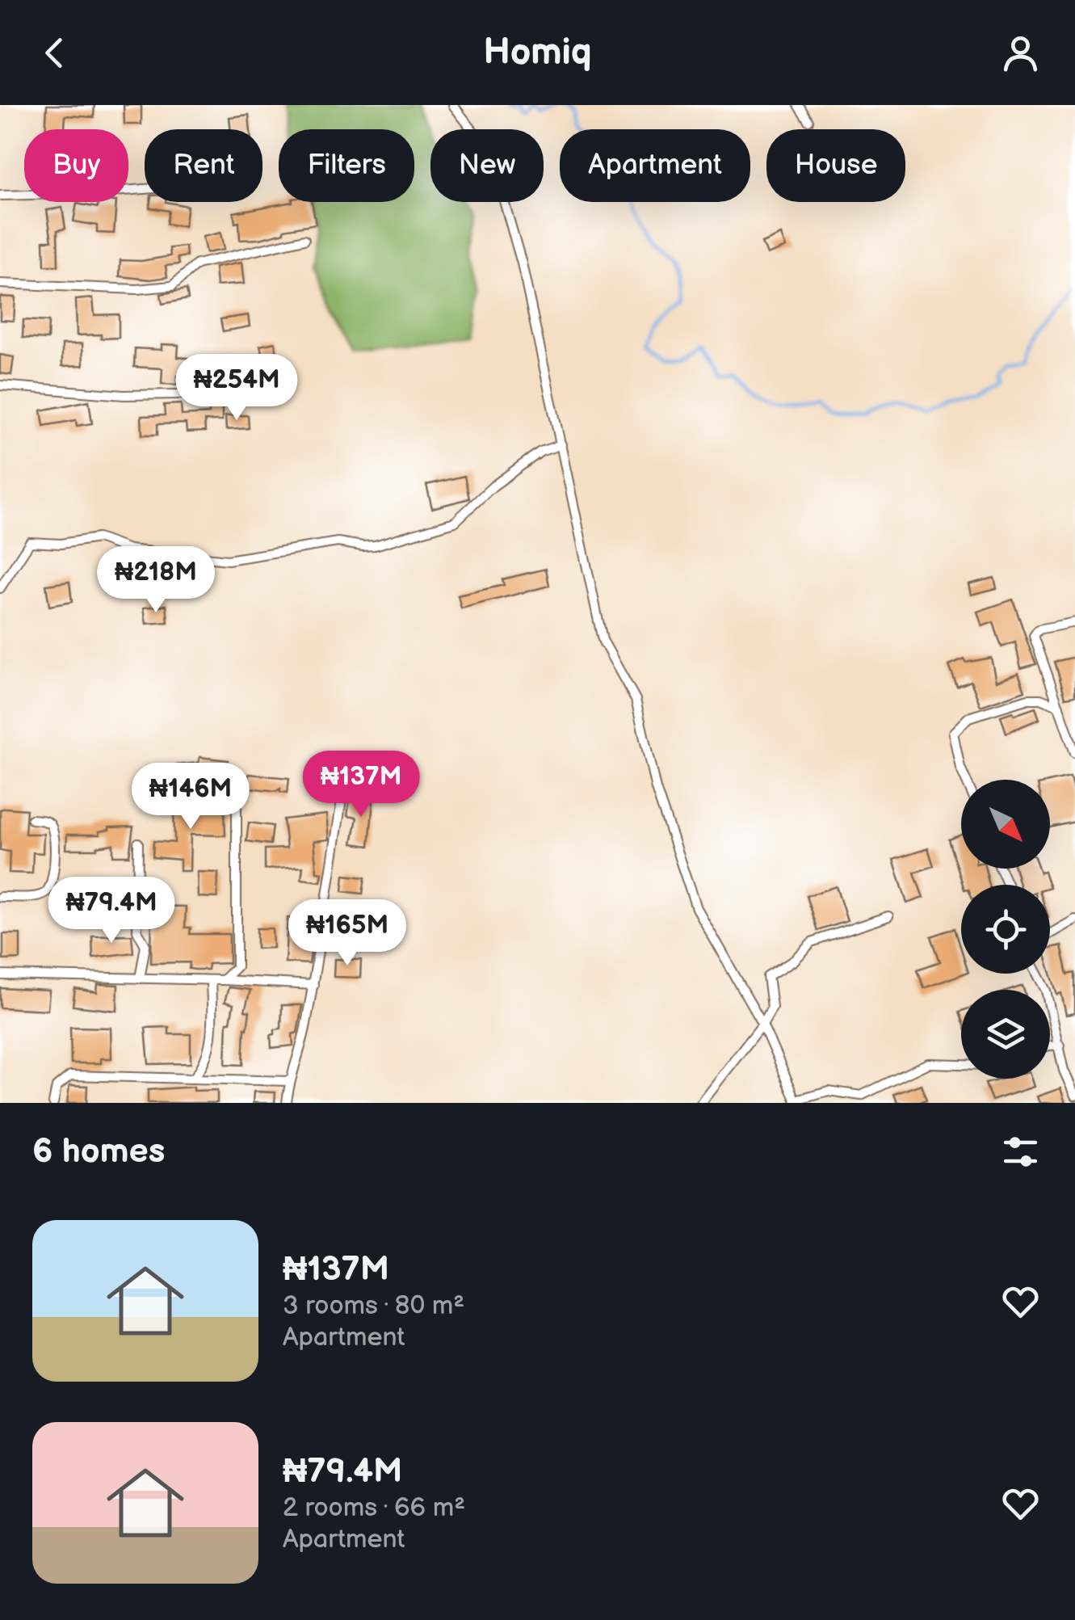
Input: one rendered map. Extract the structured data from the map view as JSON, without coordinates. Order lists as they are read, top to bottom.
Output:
{
  "north": "bottom right",
  "page": {
    "header": "Homiq",
    "chip": [
      "Buy",
      "Rent",
      "Filters",
      "New",
      "Apartment",
      "House"
    ],
    "price": [
      "₦254M",
      "₦218M",
      "₦137M",
      "₦146M",
      "₦79.4M",
      "₦165M"
    ],
    "heading": "6 homes",
    "list": [
      {
        "name": "₦137M",
        "note": "3 rooms · 80 m² · Apartment"
      },
      {
        "name": "₦79.4M",
        "note": "2 rooms · 66 m² · Apartment"
      }
    ]
  }
}
